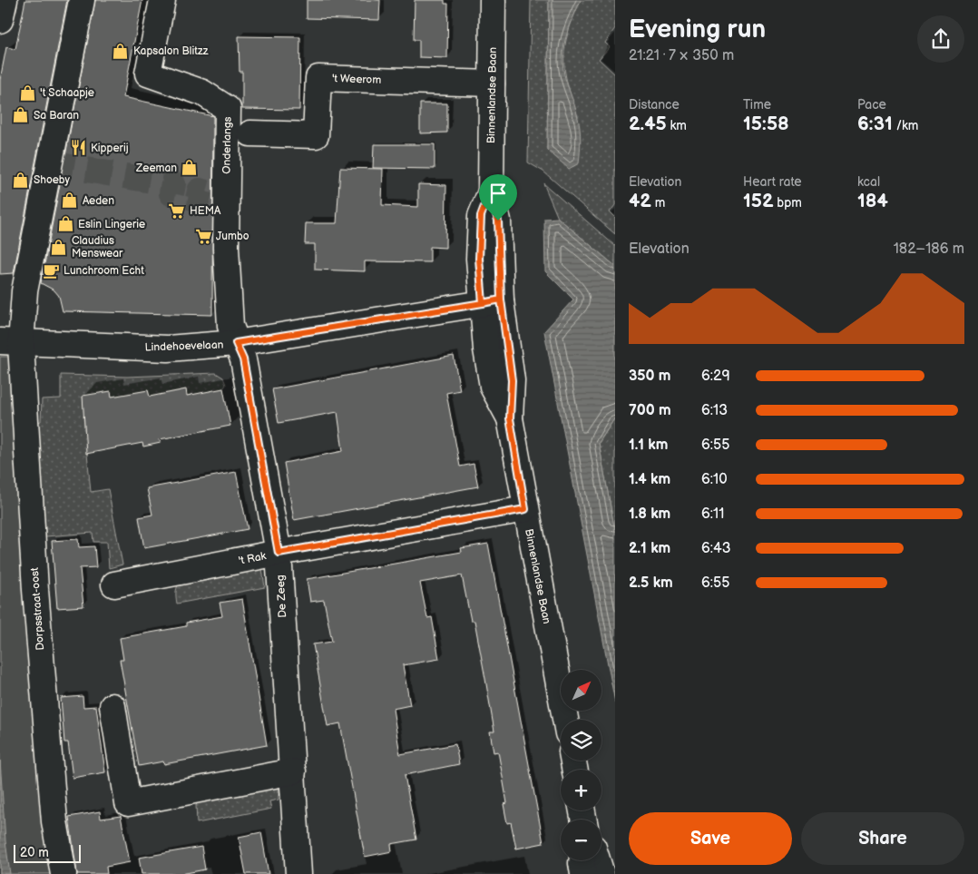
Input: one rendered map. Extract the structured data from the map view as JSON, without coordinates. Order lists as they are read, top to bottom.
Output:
{
  "streets": {
    "street": [
      "'t Weerom",
      "Binnenlandse Baan",
      "Onderlangs",
      "Lindehoevelaan",
      "'t Rak",
      "De Zeeg",
      "Dorpsstraat-oost"
    ]
  },
  "crossings": [
    ["'t Weerom", "Binnenlandse Baan"],
    ["Binnenlandse Baan", "Lindehoevelaan"],
    ["Binnenlandse Baan", "'t Rak"],
    ["Onderlangs", "Lindehoevelaan"],
    ["Onderlangs", "De Zeeg"],
    ["Lindehoevelaan", "De Zeeg"],
    ["Lindehoevelaan", "Dorpsstraat-oost"],
    ["'t Rak", "De Zeeg"]
  ],
  "places": {
    "shop": [
      "Kapsalon Blitzz",
      "'t Schaapje",
      "Sa Baran",
      "Zeeman",
      "Shoeby",
      "Aeden",
      "Eslin Lingerie",
      "Claudius Menswear"
    ],
    "restaurant": ["Kipperij"],
    "supermarket": ["HEMA", "Jumbo"],
    "cafe": ["Lunchroom Echt"]
  },
  "scale_bar": "20 m",
  "north": "top right",
  "page": {
    "heading": ["Evening run", "21:21 · 7 × 350 m"],
    "stats": [
      ["Distance", "2.45 km"],
      ["Time", "15:58"],
      ["Pace", "6:31 /km"],
      ["Elevation", "42 m"],
      ["Heart rate", "152 bpm"],
      ["kcal", "184"]
    ],
    "chart": ["Elevation", "182–186 m"],
    "list": [
      {
        "name": "350 m",
        "note": "6:29"
      },
      {
        "name": "700 m",
        "note": "6:13"
      },
      {
        "name": "1.1 km",
        "note": "6:55"
      },
      {
        "name": "1.4 km",
        "note": "6:10"
      },
      {
        "name": "1.8 km",
        "note": "6:11"
      },
      {
        "name": "2.1 km",
        "note": "6:43"
      },
      {
        "name": "2.5 km",
        "note": "6:55"
      }
    ],
    "map_buttons": ["+", "−"],
    "buttons": ["Save", "Share"],
    "scale": "20 m"
  }
}
